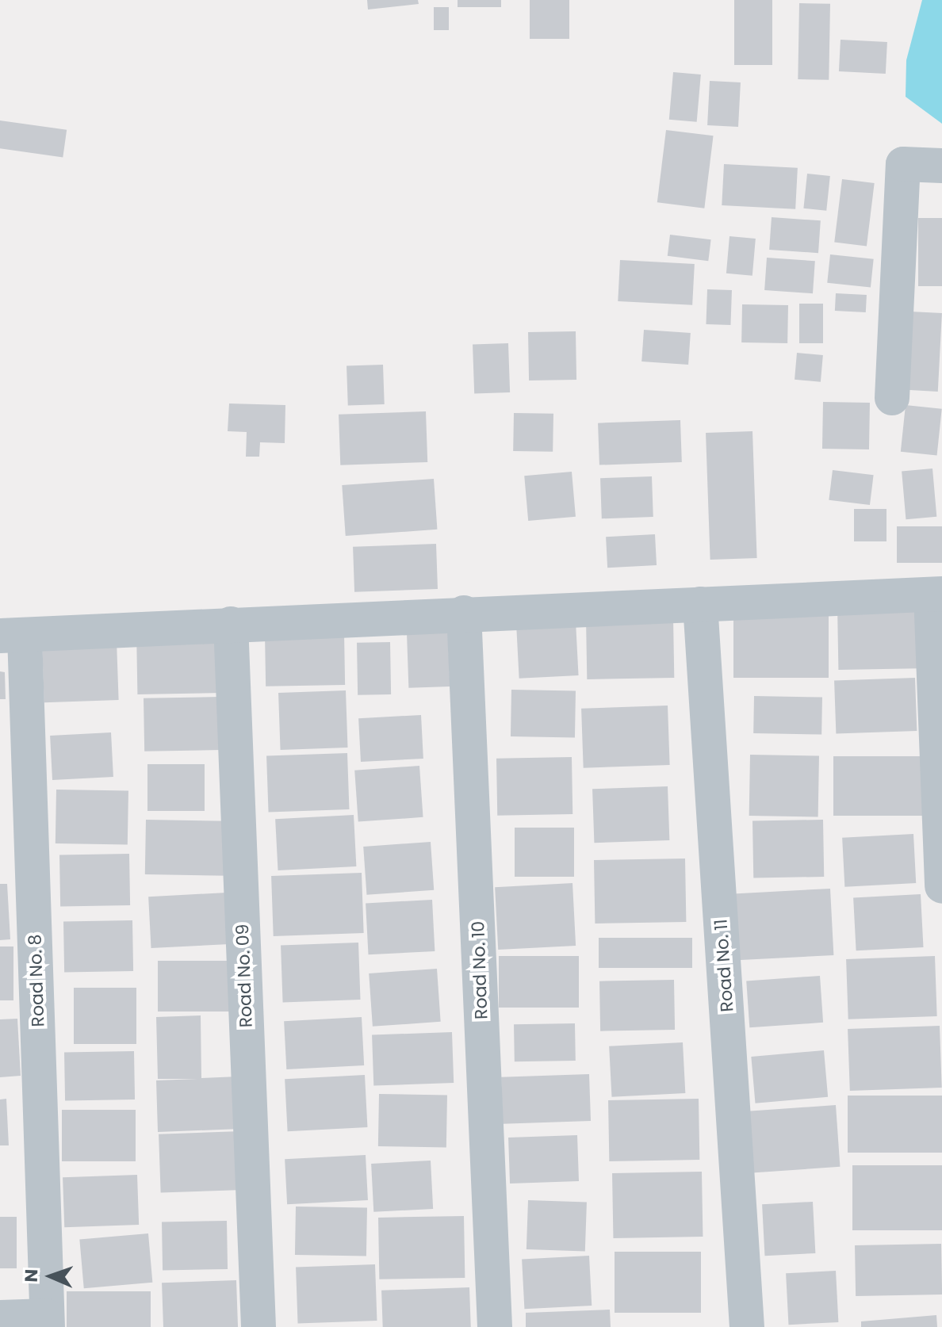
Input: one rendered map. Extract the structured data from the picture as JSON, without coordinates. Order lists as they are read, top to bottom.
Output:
{
  "streets": {
    "street": [
      "Road No. 11",
      "Road No. 10",
      "Road No. 09",
      "Road No. 8"
    ]
  },
  "north": "left"
}
